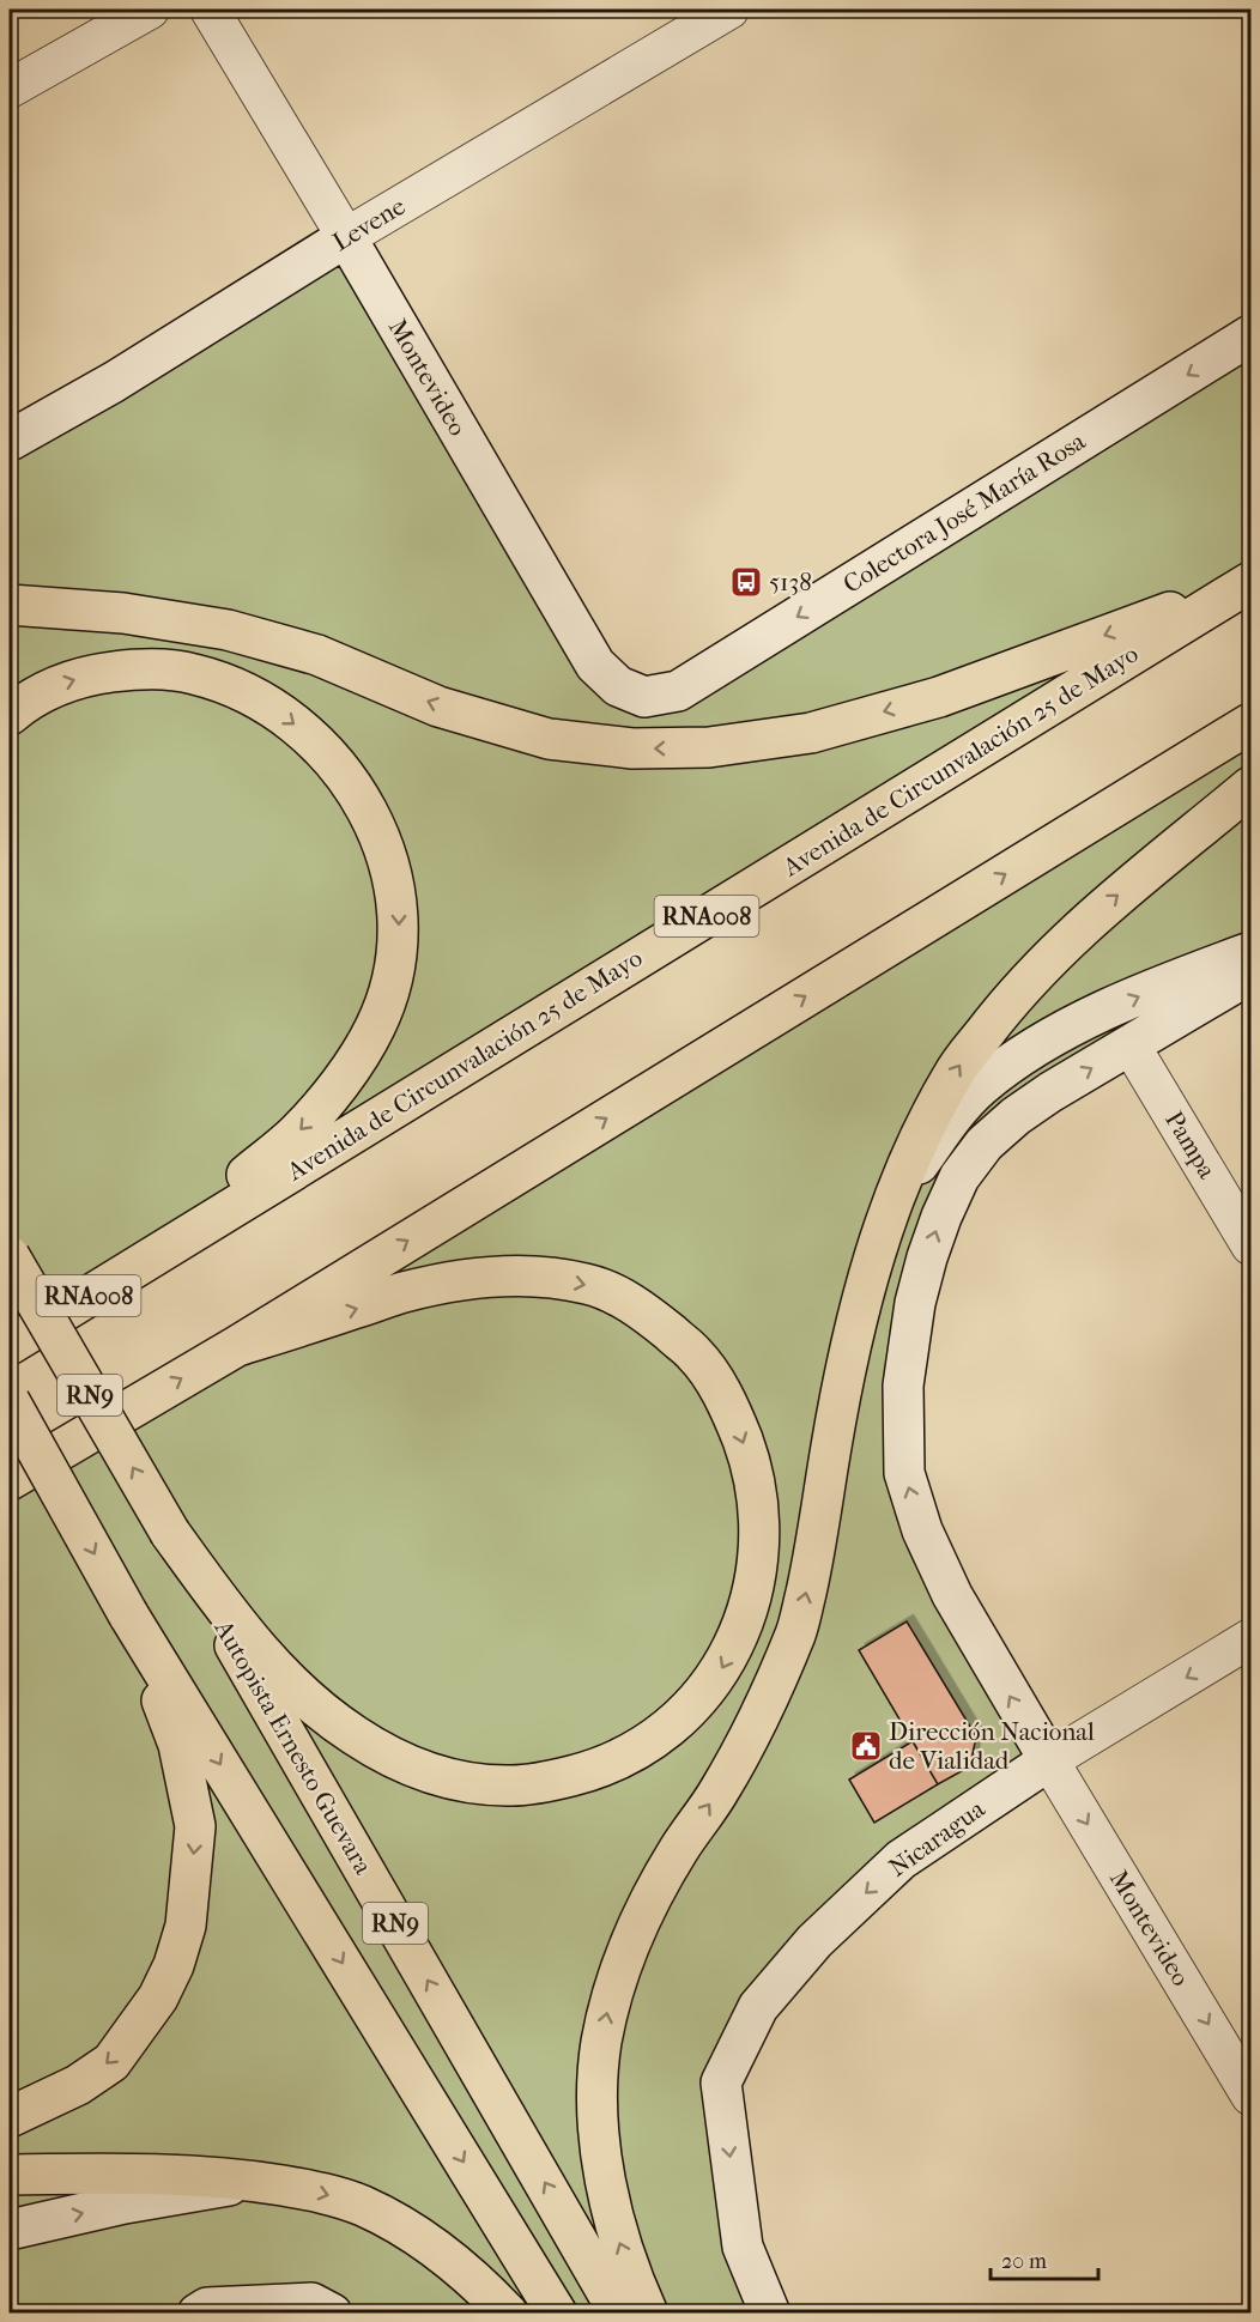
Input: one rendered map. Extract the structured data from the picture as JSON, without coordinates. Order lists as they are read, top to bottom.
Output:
{
  "streets": {
    "highway": [
      "Avenida de Circunvalación 25 de Mayo",
      "RNA008",
      "RN9",
      "Autopista Ernesto Guevara"
    ],
    "main road": [
      "Levene",
      "Montevideo",
      "Colectora José María Rosa",
      "Nicaragua"
    ],
    "street": ["Pampa"]
  },
  "crossings": [
    ["Levene", "Montevideo"],
    ["Montevideo", "Colectora José María Rosa"],
    ["Montevideo", "Nicaragua"]
  ],
  "one_way": ["Colectora José María Rosa", "Nicaragua"],
  "places": {
    "bus stop": ["5138"],
    "public building": ["Dirección Nacional de Vialidad"]
  },
  "scale_bar": "20 m"
}
